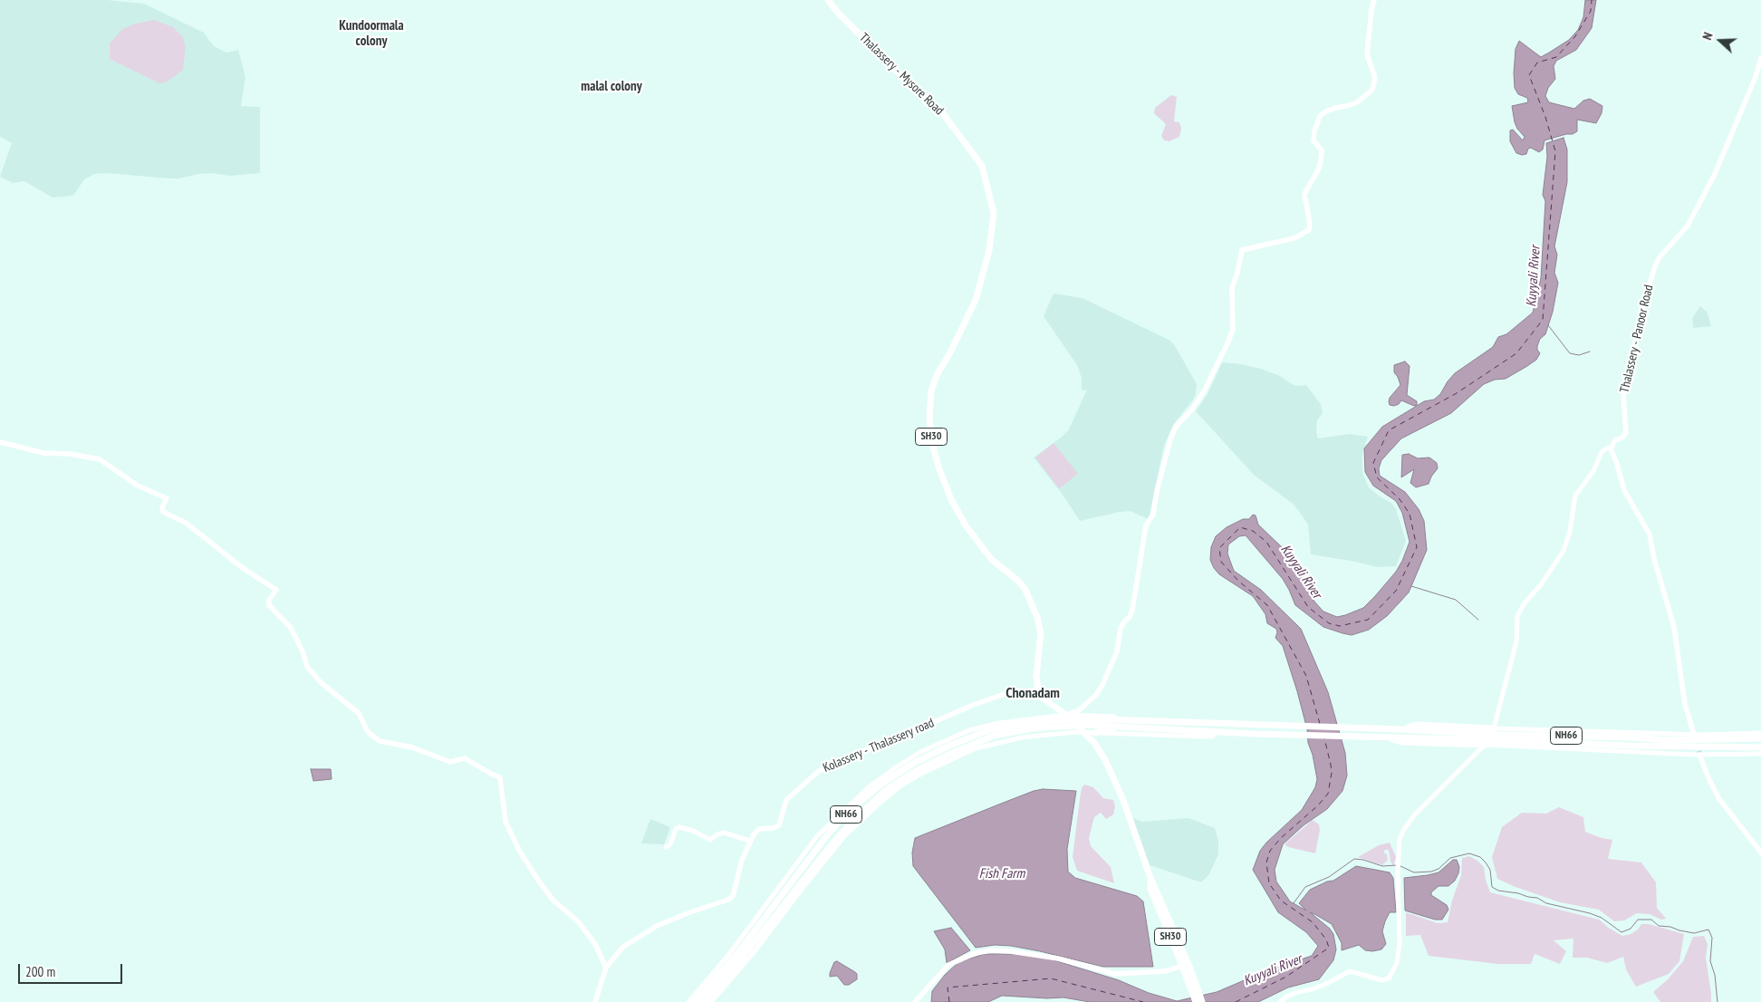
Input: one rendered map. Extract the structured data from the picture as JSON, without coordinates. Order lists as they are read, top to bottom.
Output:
{
  "streets": {
    "main road": [
      "Thalassery - Mysore Road",
      "Thalassery - Panoor Road",
      "SH30",
      "NH66",
      "Kolassery - Thalassery road"
    ]
  },
  "crossings": [
    ["Thalassery - Mysore Road", "Kolassery - Thalassery road"]
  ],
  "districts": ["Kundoormala colony", "malal colony", "Chonadam"],
  "water": ["Kuyyali River", "Fish Farm"],
  "scale_bar": "200 m",
  "north": "left"
}
